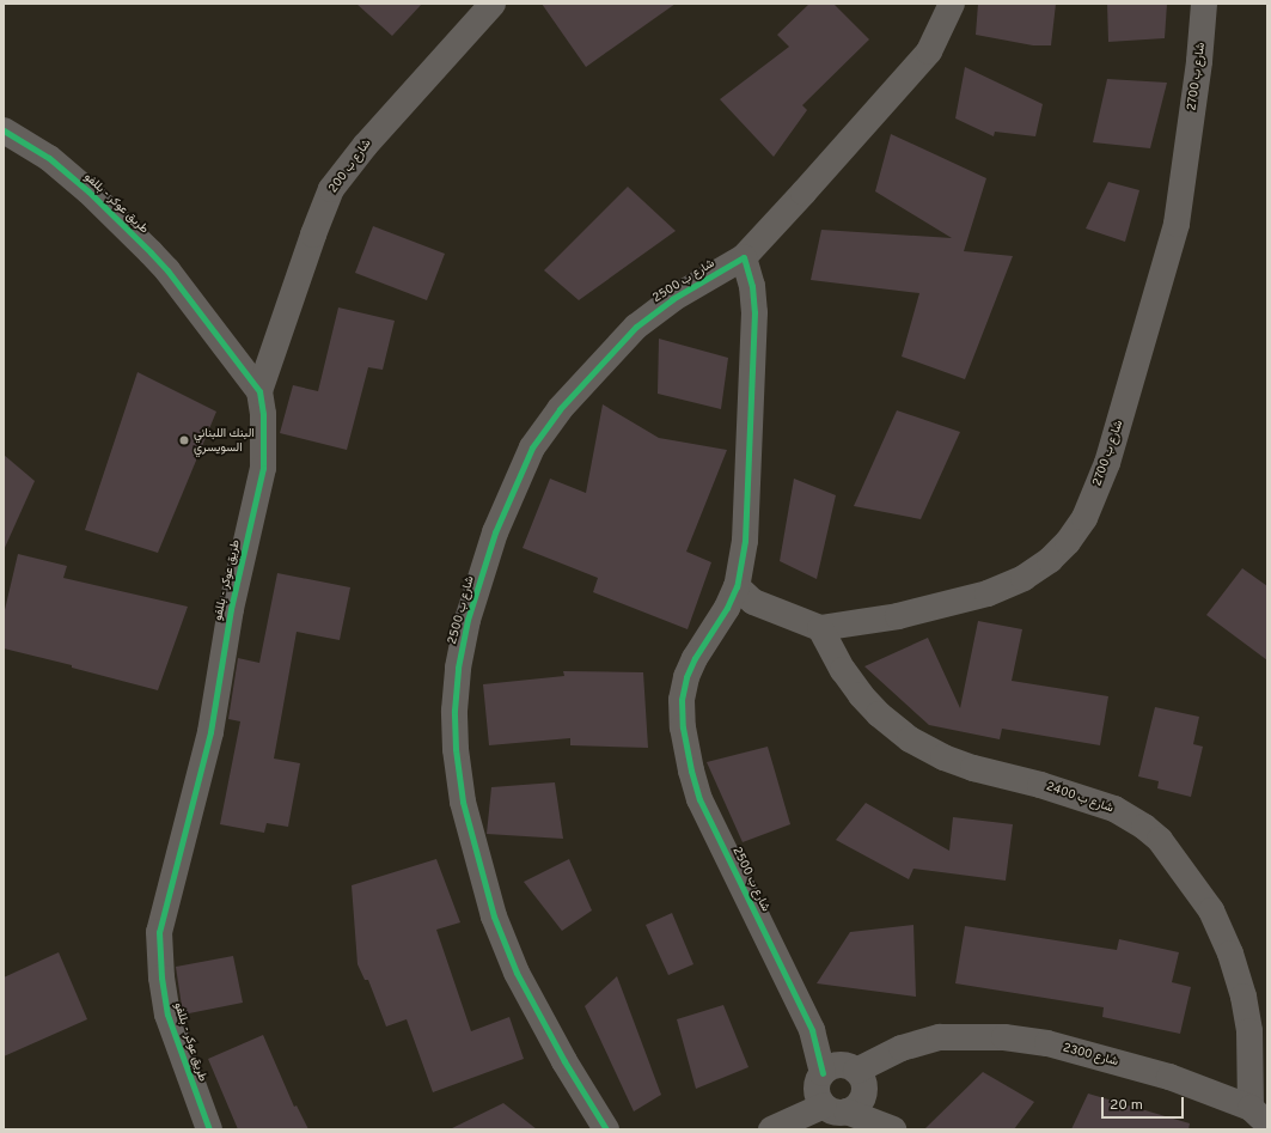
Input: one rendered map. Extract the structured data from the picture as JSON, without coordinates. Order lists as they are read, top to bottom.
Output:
{
  "streets": {
    "street": [
      "شارع ب 2700",
      "شارع ب 200",
      "طريق عوكر - بللفو",
      "شارع ب 2500",
      "شارع ب 2400",
      "شارع 2300"
    ]
  },
  "crossings": [
    ["شارع ب 2700", "شارع ب 2400"],
    ["شارع ب 200", "طريق عوكر - بللفو"],
    ["شارع ب 2500", "شارع 2300"],
    ["شارع ب 2400", "شارع 2300"]
  ],
  "places": ["البنك اللبناني السويسري"],
  "scale_bar": "20 m"
}
